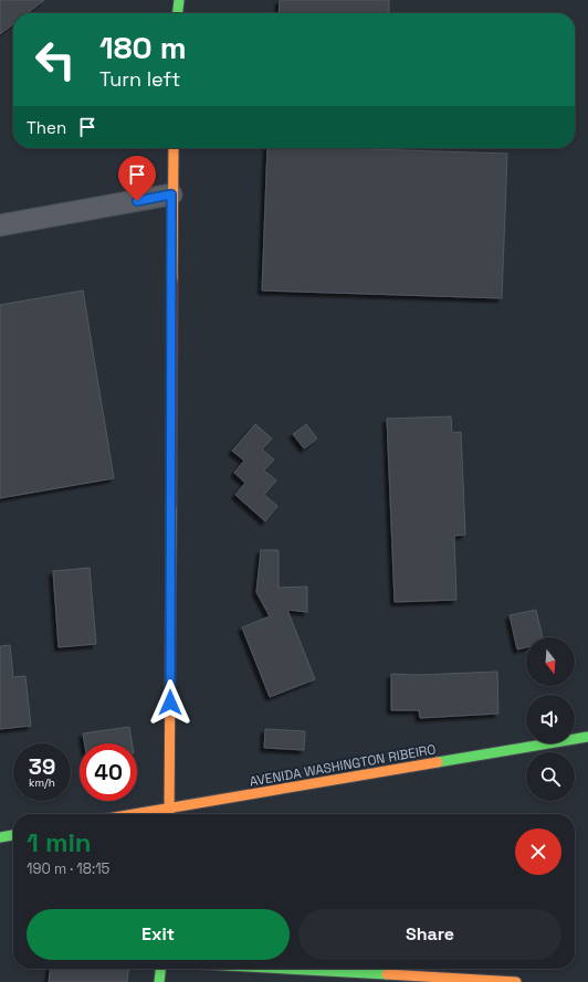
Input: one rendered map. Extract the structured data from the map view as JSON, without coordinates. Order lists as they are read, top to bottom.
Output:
{
  "streets": {
    "street": ["AVENIDA WASHINGTON RIBEIRO"]
  },
  "north": "bottom",
  "page": {
    "turn": ["180 m", "Turn left"],
    "then": "Then",
    "speed": "39 km/h",
    "limit": "40",
    "heading": ["1 min", "190 m · 18:15"],
    "buttons": ["Exit", "Share"]
  }
}
